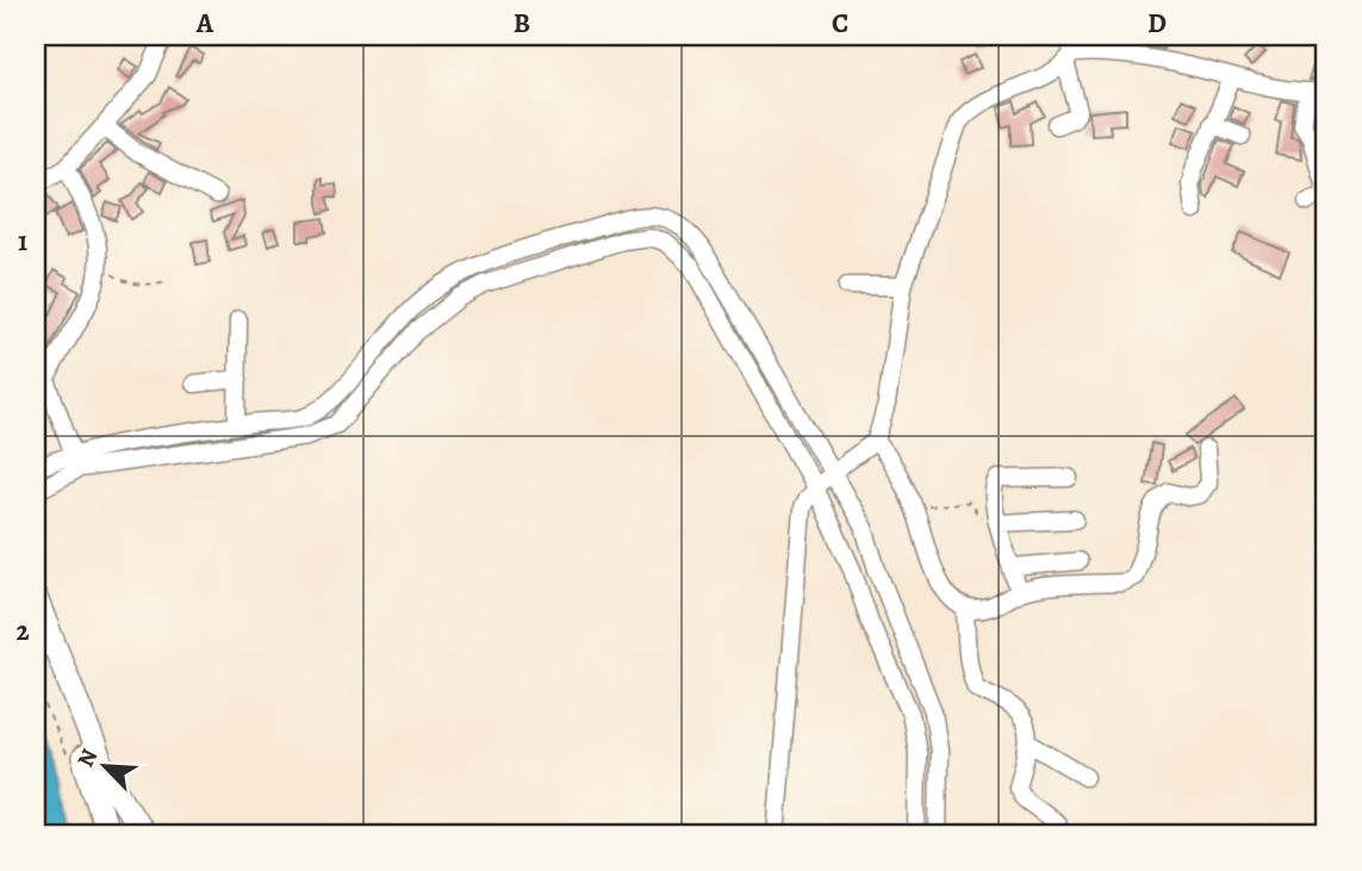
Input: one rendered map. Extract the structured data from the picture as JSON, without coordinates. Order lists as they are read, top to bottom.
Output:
{
  "north": "top left",
  "grid": {
    "columns": [
      "A",
      "B",
      "C",
      "D"
    ],
    "rows": ["1", "2"]
  }
}
